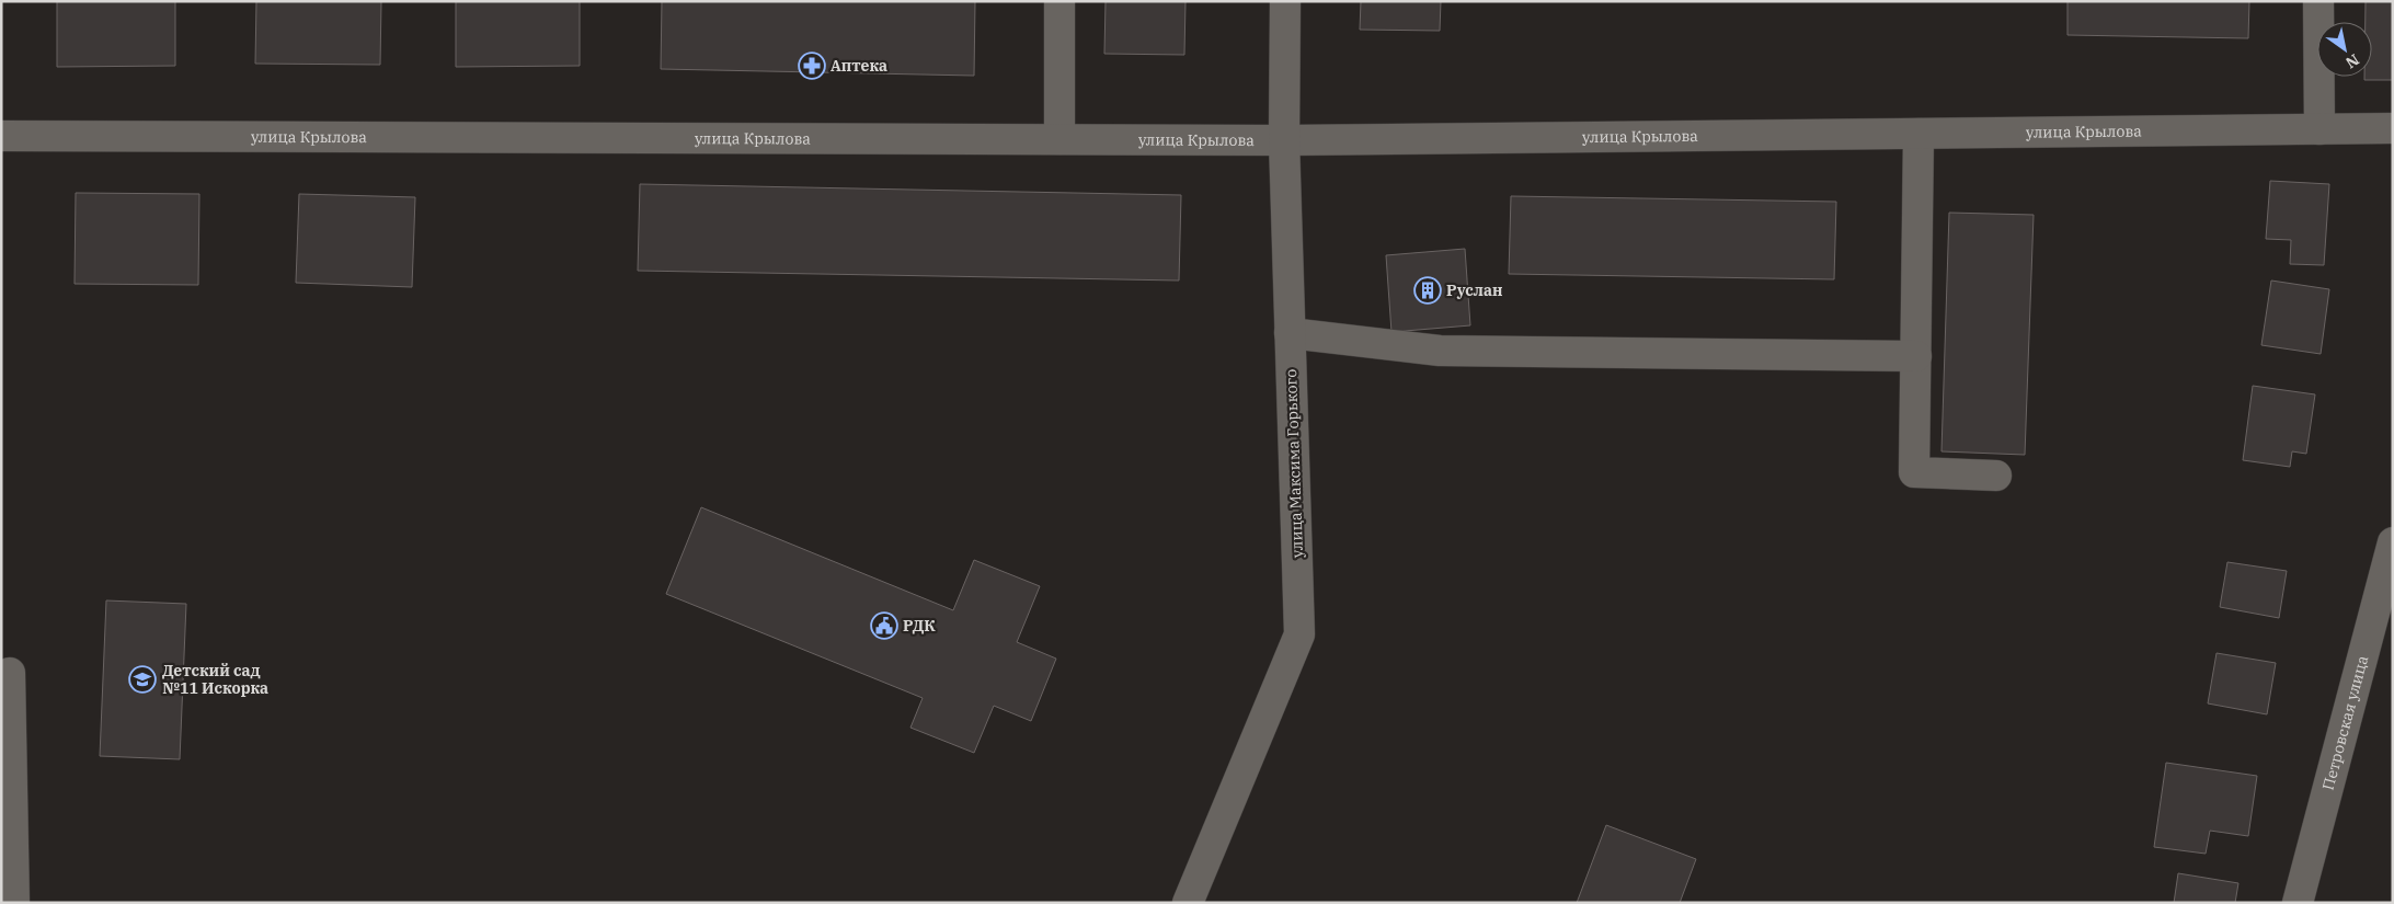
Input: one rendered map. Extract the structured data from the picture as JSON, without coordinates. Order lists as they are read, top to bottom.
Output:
{
  "streets": {
    "street": ["улица Крылова", "улица Максима Горького", "Петровская улица"]
  },
  "crossings": [
    ["улица Крылова", "улица Максима Горького"]
  ],
  "places": {
    "pharmacy": ["Аптека"],
    "building": ["Руслан"],
    "public building": ["РДК"],
    "school or university": ["Детский сад №11 Искорка"]
  },
  "north": "bottom right"
}
